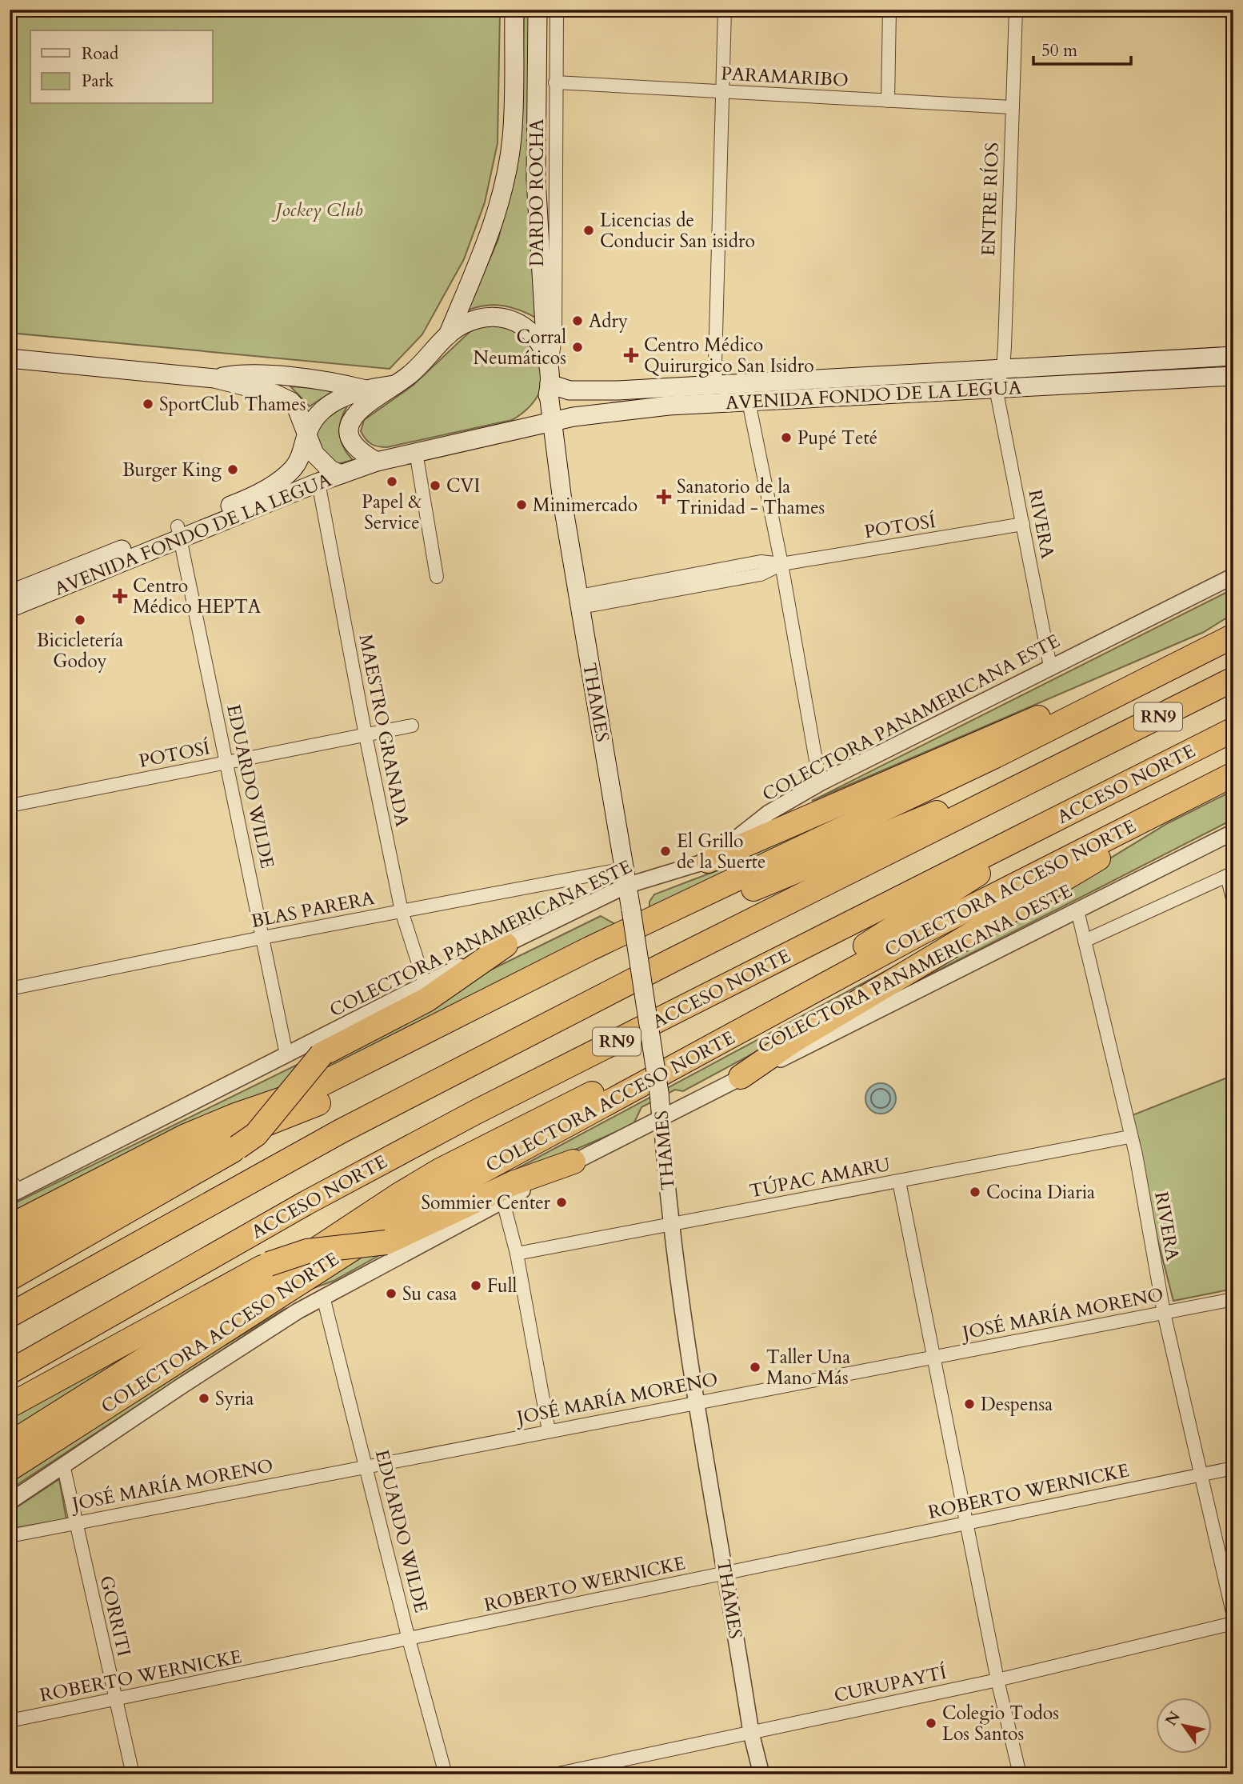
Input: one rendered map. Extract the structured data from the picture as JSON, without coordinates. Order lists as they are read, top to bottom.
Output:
{
  "streets": {
    "highway": ["RN9", "ACCESO NORTE", "COLECTORA ACCESO NORTE"],
    "main road": ["AVENIDA FONDO DE LA LEGUA", "THAMES"],
    "street": [
      "PARAMARIBO",
      "DARDO ROCHA",
      "ENTRE RÍOS",
      "RIVERA",
      "POTOSÍ",
      "COLECTORA PANAMERICANA ESTE",
      "MAESTRO GRANADA",
      "EDUARDO WILDE",
      "BLAS PARERA",
      "COLECTORA PANAMERICANA OESTE",
      "TÚPAC AMARU",
      "JOSÉ MARÍA MORENO",
      "ROBERTO WERNICKE",
      "GORRITI",
      "CURUPAYTÍ"
    ]
  },
  "crossings": [
    ["PARAMARIBO", "DARDO ROCHA"],
    ["PARAMARIBO", "ENTRE RÍOS"],
    ["DARDO ROCHA", "AVENIDA FONDO DE LA LEGUA"],
    ["DARDO ROCHA", "THAMES"],
    ["ENTRE RÍOS", "AVENIDA FONDO DE LA LEGUA"],
    ["ENTRE RÍOS", "RIVERA"],
    ["AVENIDA FONDO DE LA LEGUA", "RIVERA"],
    ["AVENIDA FONDO DE LA LEGUA", "THAMES"],
    ["AVENIDA FONDO DE LA LEGUA", "MAESTRO GRANADA"],
    ["AVENIDA FONDO DE LA LEGUA", "EDUARDO WILDE"],
    ["RIVERA", "POTOSÍ"],
    ["RIVERA", "COLECTORA PANAMERICANA ESTE"],
    ["RIVERA", "COLECTORA PANAMERICANA OESTE"],
    ["RIVERA", "TÚPAC AMARU"],
    ["RIVERA", "JOSÉ MARÍA MORENO"],
    ["RIVERA", "ROBERTO WERNICKE"],
    ["POTOSÍ", "THAMES"],
    ["POTOSÍ", "MAESTRO GRANADA"],
    ["POTOSÍ", "EDUARDO WILDE"],
    ["THAMES", "COLECTORA PANAMERICANA ESTE"],
    ["THAMES", "BLAS PARERA"],
    ["THAMES", "COLECTORA PANAMERICANA OESTE"],
    ["THAMES", "TÚPAC AMARU"],
    ["THAMES", "JOSÉ MARÍA MORENO"],
    ["THAMES", "ROBERTO WERNICKE"],
    ["THAMES", "CURUPAYTÍ"],
    ["COLECTORA PANAMERICANA ESTE", "MAESTRO GRANADA"],
    ["COLECTORA PANAMERICANA ESTE", "EDUARDO WILDE"],
    ["COLECTORA PANAMERICANA ESTE", "BLAS PARERA"],
    ["MAESTRO GRANADA", "BLAS PARERA"],
    ["EDUARDO WILDE", "BLAS PARERA"],
    ["EDUARDO WILDE", "COLECTORA PANAMERICANA OESTE"],
    ["EDUARDO WILDE", "JOSÉ MARÍA MORENO"],
    ["EDUARDO WILDE", "ROBERTO WERNICKE"],
    ["COLECTORA PANAMERICANA OESTE", "GORRITI"],
    ["JOSÉ MARÍA MORENO", "GORRITI"],
    ["ROBERTO WERNICKE", "GORRITI"]
  ],
  "parks": ["Jockey Club"],
  "places": {
    "other": [
      "Licencias de Conducir San isidro",
      "Adry",
      "Corral Neumáticos",
      "SportClub Thames",
      "Pupé Teté",
      "Burger King",
      "Papel & Service",
      "CVI",
      "Minimercado",
      "Bicicletería Godoy",
      "El Grillo de la Suerte",
      "Cocina Diaria",
      "Sommier Center",
      "Full",
      "Su casa",
      "Taller Una Mano Más",
      "Syria",
      "Despensa",
      "Colegio Todos Los Santos"
    ],
    "health": ["Centro Médico Quirurgico San Isidro", "Sanatorio de la Trinidad - Thames", "Centro Médico HEPTA"]
  },
  "legend": ["Road", "Park"],
  "scale_bar": "50 m",
  "north": "top left"
}
